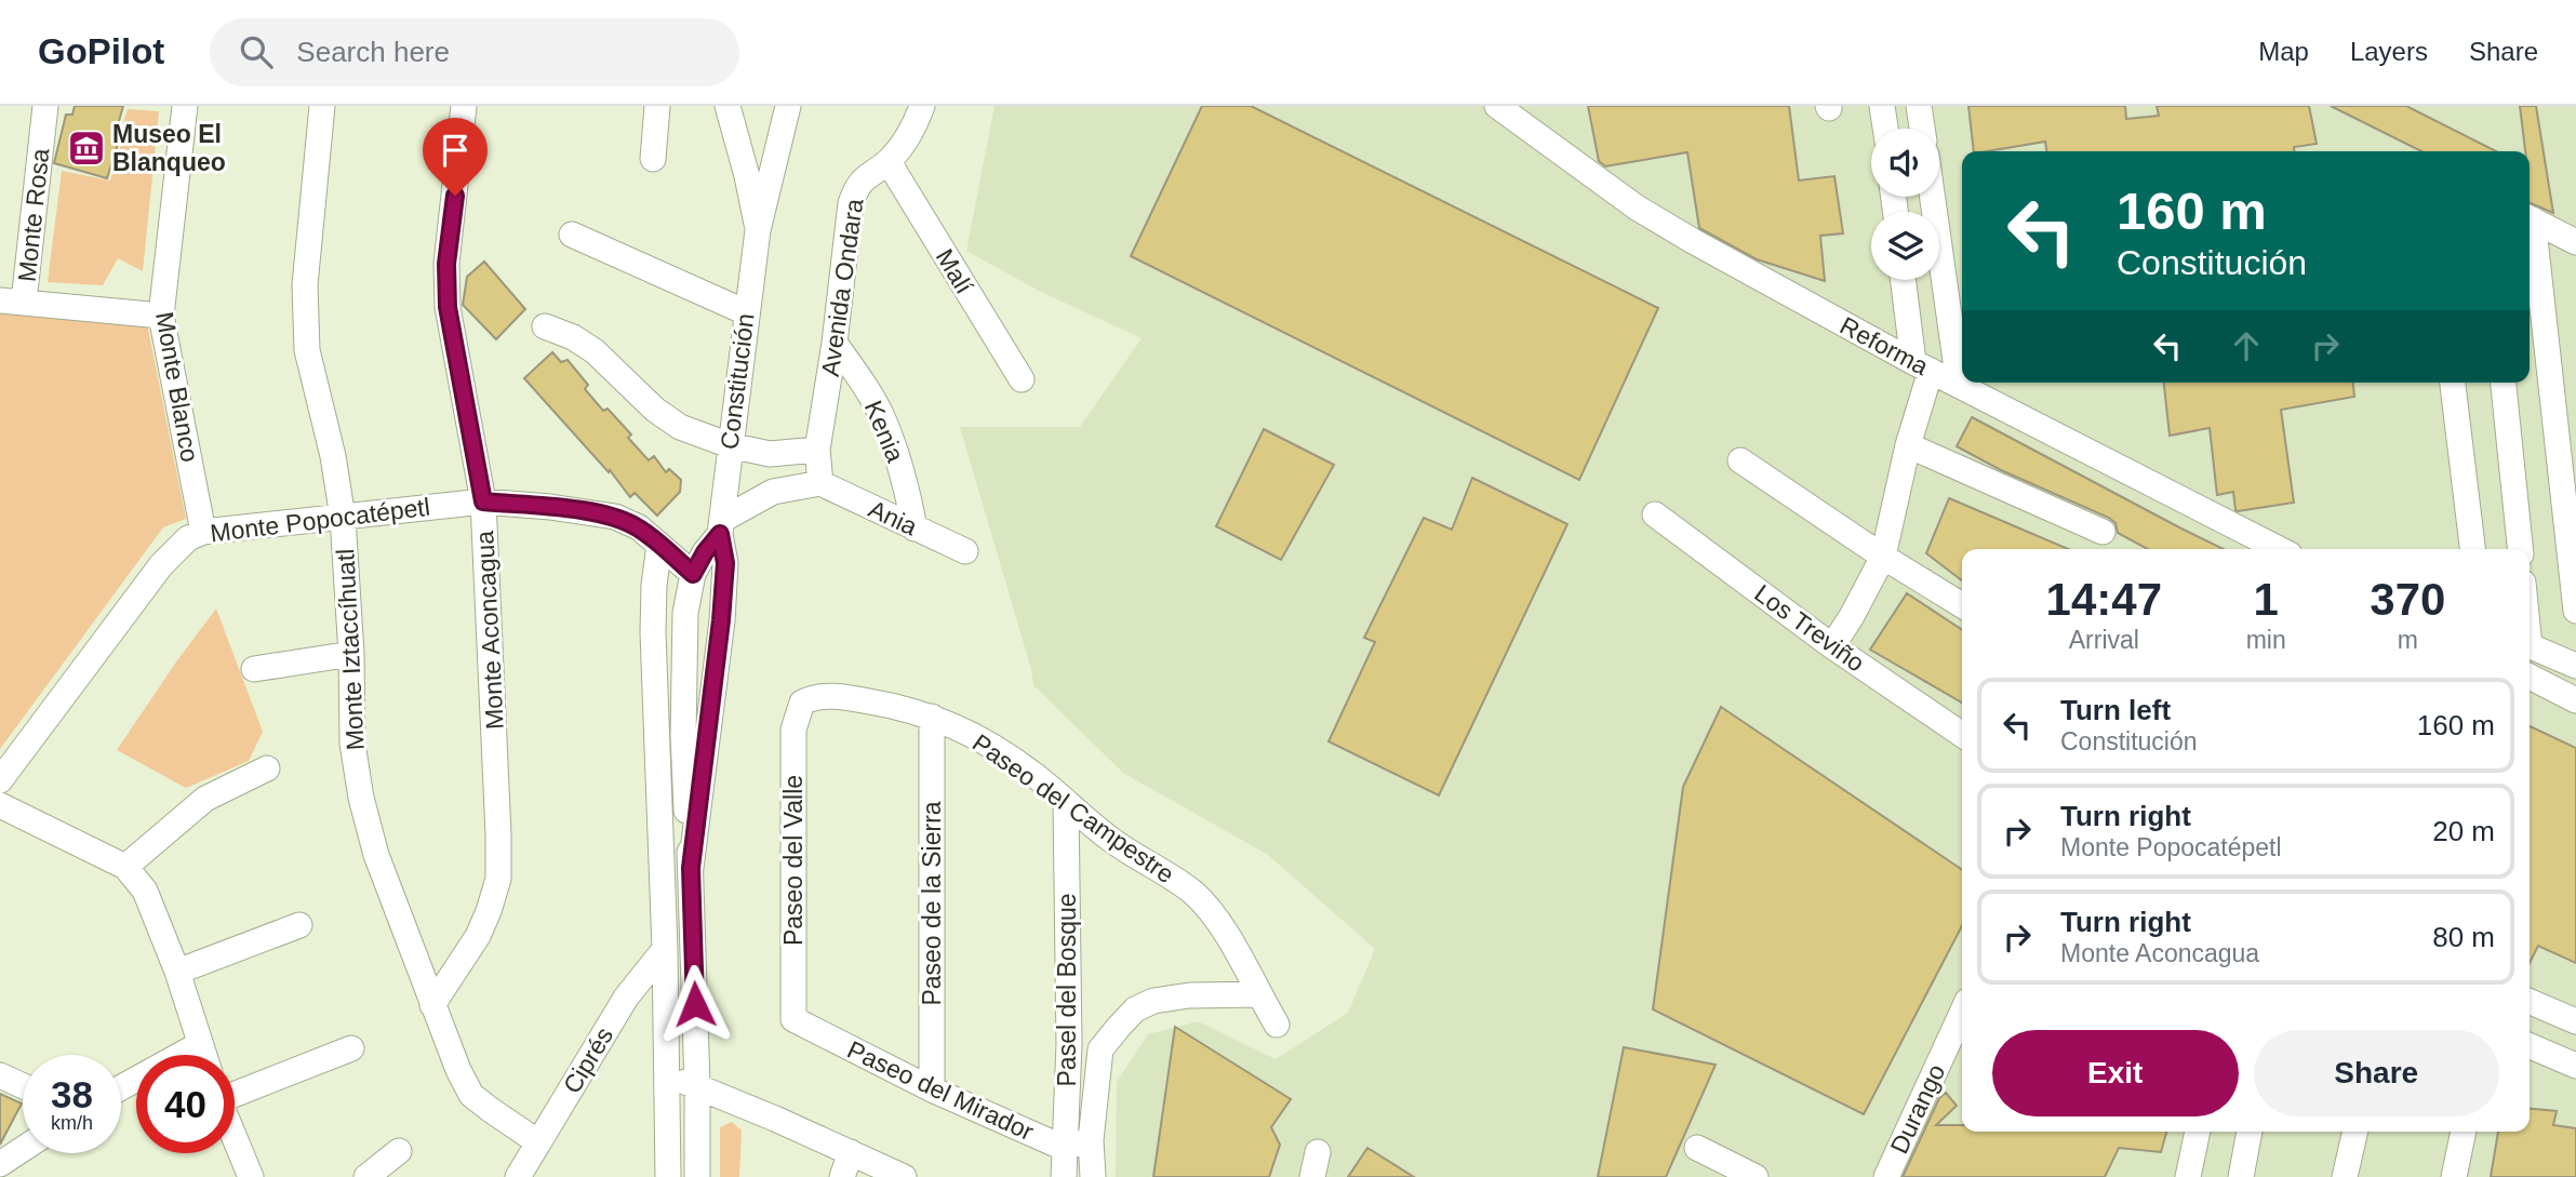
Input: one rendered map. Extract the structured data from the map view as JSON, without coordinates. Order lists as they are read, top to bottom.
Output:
{
  "streets": {
    "street": [
      "Monte Rosa",
      "Malí",
      "Avenida Ondara",
      "Reforma",
      "Constitución",
      "Monte Blanco",
      "Kenia",
      "Ania",
      "Monte Popocatépetl",
      "Los Treviño",
      "Monte Aconcagua",
      "Monte Iztaccíhuatl",
      "Paseo del Campestre",
      "Paseo del Valle",
      "Paseo de la Sierra",
      "Pasel del Bosque",
      "Ciprés",
      "Paseo del Mirador",
      "Durango"
    ]
  },
  "crossings": [
    ["Malí", "Avenida Ondara"],
    ["Avenida Ondara", "Kenia"],
    ["Avenida Ondara", "Ania"],
    ["Constitución", "Monte Popocatépetl"],
    ["Monte Blanco", "Monte Popocatépetl"],
    ["Kenia", "Ania"],
    ["Monte Popocatépetl", "Monte Aconcagua"],
    ["Monte Popocatépetl", "Monte Iztaccíhuatl"],
    ["Monte Aconcagua", "Monte Iztaccíhuatl"],
    ["Monte Iztaccíhuatl", "Ciprés"],
    ["Paseo del Campestre", "Paseo del Valle"],
    ["Paseo del Campestre", "Paseo de la Sierra"],
    ["Paseo del Campestre", "Pasel del Bosque"],
    ["Paseo del Valle", "Paseo del Mirador"],
    ["Paseo de la Sierra", "Paseo del Mirador"],
    ["Pasel del Bosque", "Paseo del Mirador"]
  ],
  "places": {
    "museum": ["Museo El Blanqueo"]
  },
  "page": {
    "header": "GoPilot",
    "search": "Search here",
    "nav": ["Map", "Layers", "Share"],
    "turn": ["160 m", "Constitución"],
    "eta": [
      "14:47",
      "Arrival",
      "1",
      "min",
      "370",
      "m"
    ],
    "list": [
      {
        "name": "Turn left",
        "note": "Constitución",
        "value": "160 m"
      },
      {
        "name": "Turn right",
        "note": "Monte Popocatépetl",
        "value": "20 m"
      },
      {
        "name": "Turn right",
        "note": "Monte Aconcagua",
        "value": "80 m"
      }
    ],
    "buttons": ["Exit", "Share"],
    "speed": "38 km/h",
    "limit": "40"
  }
}
